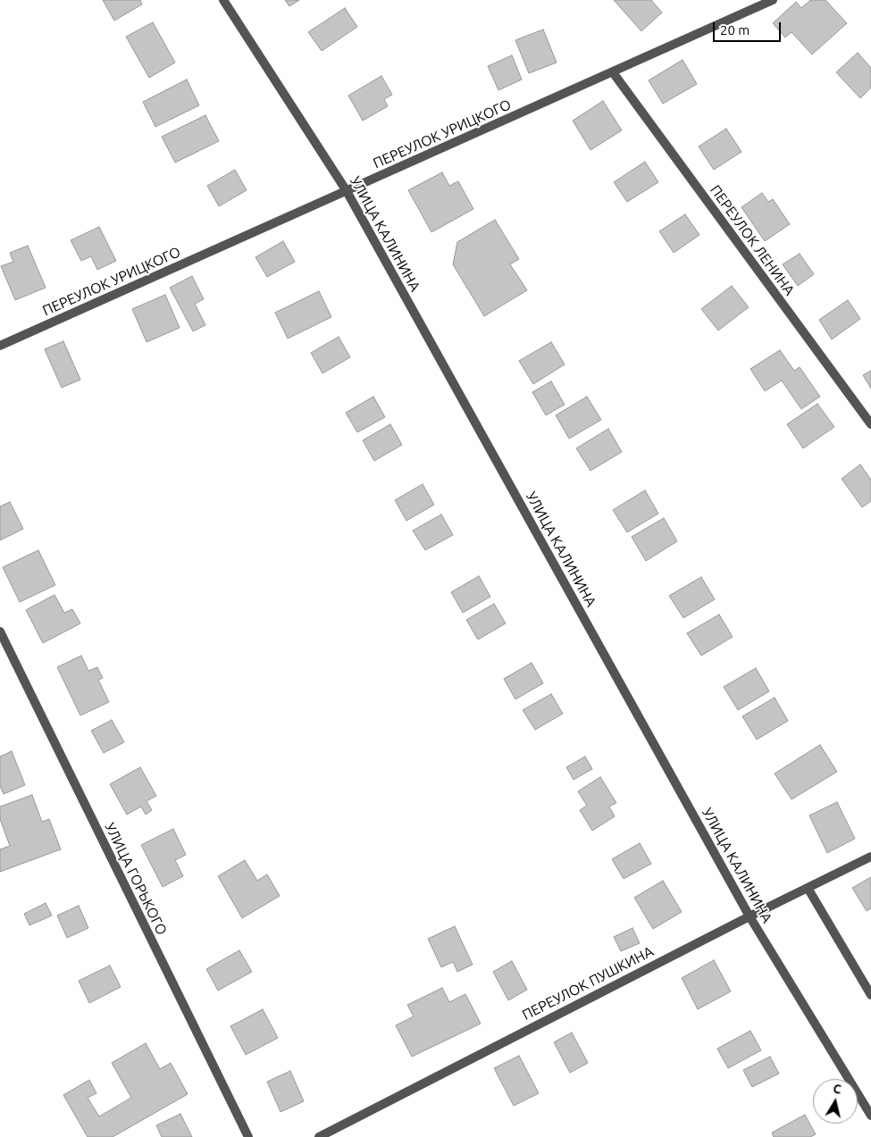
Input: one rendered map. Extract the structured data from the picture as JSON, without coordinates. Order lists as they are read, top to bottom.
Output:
{
  "streets": {
    "street": [
      "ПЕРЕУЛОК УРИЦКОГО",
      "УЛИЦА КАЛИНИНА",
      "ПЕРЕУЛОК ЛЕНИНА",
      "УЛИЦА ГОРЬКОГО",
      "ПЕРЕУЛОК ПУШКИНА"
    ]
  },
  "crossings": [
    ["ПЕРЕУЛОК УРИЦКОГО", "УЛИЦА КАЛИНИНА"],
    ["ПЕРЕУЛОК УРИЦКОГО", "ПЕРЕУЛОК ЛЕНИНА"],
    ["УЛИЦА КАЛИНИНА", "ПЕРЕУЛОК ПУШКИНА"]
  ],
  "scale_bar": "20 m",
  "north": "top"
}
